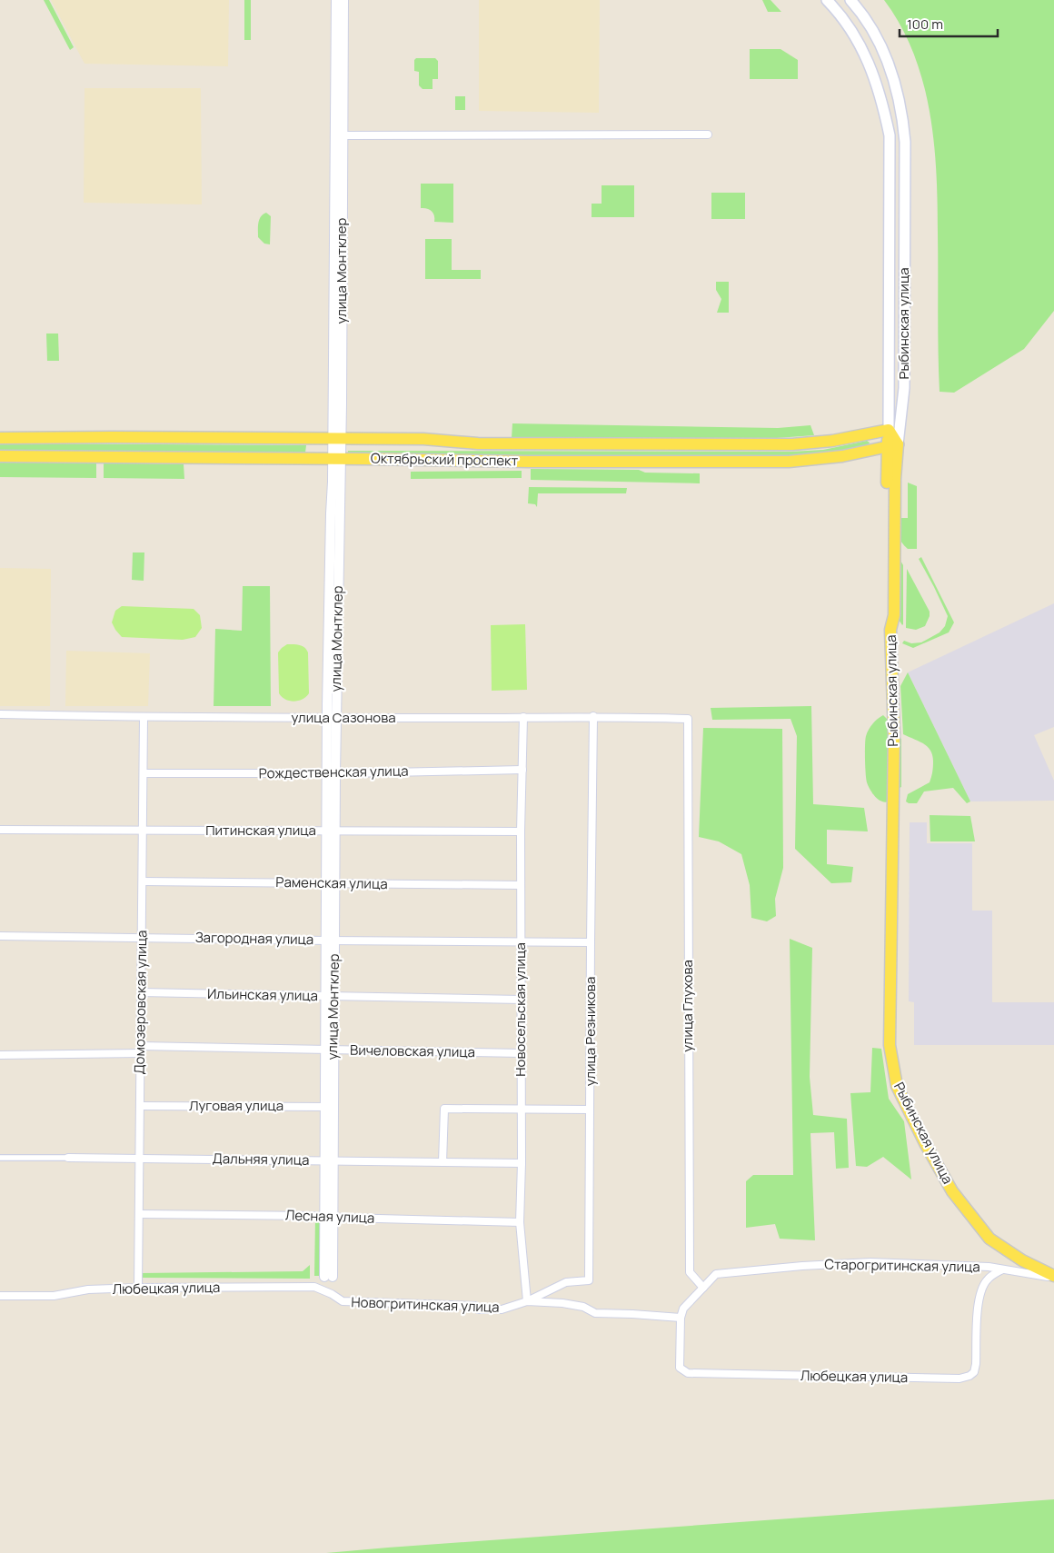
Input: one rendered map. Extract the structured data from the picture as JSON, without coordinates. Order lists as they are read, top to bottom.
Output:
{
  "streets": {
    "main road": ["Рыбинская улица", "Октябрьский проспект"],
    "street": [
      "улица Монтклер",
      "улица Сазонова",
      "Рождественская улица",
      "Питинская улица",
      "Раменская улица",
      "Загородная улица",
      "Ильинская улица",
      "Домозеровская улица",
      "улица Глухова",
      "Новосельская улица",
      "улица Резникова",
      "Вичеловская улица",
      "Луговая улица",
      "Дальняя улица",
      "Лесная улица",
      "Старогритинская улица",
      "Любецкая улица",
      "Новогритинская улица"
    ]
  },
  "crossings": [
    ["улица Монтклер", "Октябрьский проспект"],
    ["улица Монтклер", "улица Сазонова"],
    ["улица Монтклер", "Рождественская улица"],
    ["улица Монтклер", "Питинская улица"],
    ["улица Монтклер", "Раменская улица"],
    ["улица Монтклер", "Загородная улица"],
    ["улица Монтклер", "Ильинская улица"],
    ["улица Монтклер", "Вичеловская улица"],
    ["улица Монтклер", "Луговая улица"],
    ["улица Монтклер", "Дальняя улица"],
    ["улица Монтклер", "Лесная улица"],
    ["Рыбинская улица", "Октябрьский проспект"],
    ["Рыбинская улица", "Старогритинская улица"],
    ["улица Сазонова", "Домозеровская улица"],
    ["улица Сазонова", "улица Глухова"],
    ["улица Сазонова", "Новосельская улица"],
    ["улица Сазонова", "улица Резникова"],
    ["Рождественская улица", "Домозеровская улица"],
    ["Рождественская улица", "Новосельская улица"],
    ["Питинская улица", "Домозеровская улица"],
    ["Питинская улица", "Новосельская улица"],
    ["Раменская улица", "Домозеровская улица"],
    ["Раменская улица", "Новосельская улица"],
    ["Загородная улица", "Домозеровская улица"],
    ["Загородная улица", "Новосельская улица"],
    ["Загородная улица", "улица Резникова"],
    ["Ильинская улица", "Домозеровская улица"],
    ["Ильинская улица", "Новосельская улица"],
    ["Домозеровская улица", "Вичеловская улица"],
    ["Домозеровская улица", "Луговая улица"],
    ["Домозеровская улица", "Дальняя улица"],
    ["Домозеровская улица", "Лесная улица"],
    ["Домозеровская улица", "Любецкая улица"],
    ["улица Глухова", "Старогритинская улица"],
    ["Новосельская улица", "улица Резникова"],
    ["Новосельская улица", "Вичеловская улица"],
    ["Новосельская улица", "Дальняя улица"],
    ["Новосельская улица", "Лесная улица"],
    ["Новосельская улица", "Новогритинская улица"],
    ["улица Резникова", "Новогритинская улица"],
    ["Старогритинская улица", "Любецкая улица"],
    ["Любецкая улица", "Новогритинская улица"]
  ],
  "scale_bar": "100 m"
}
